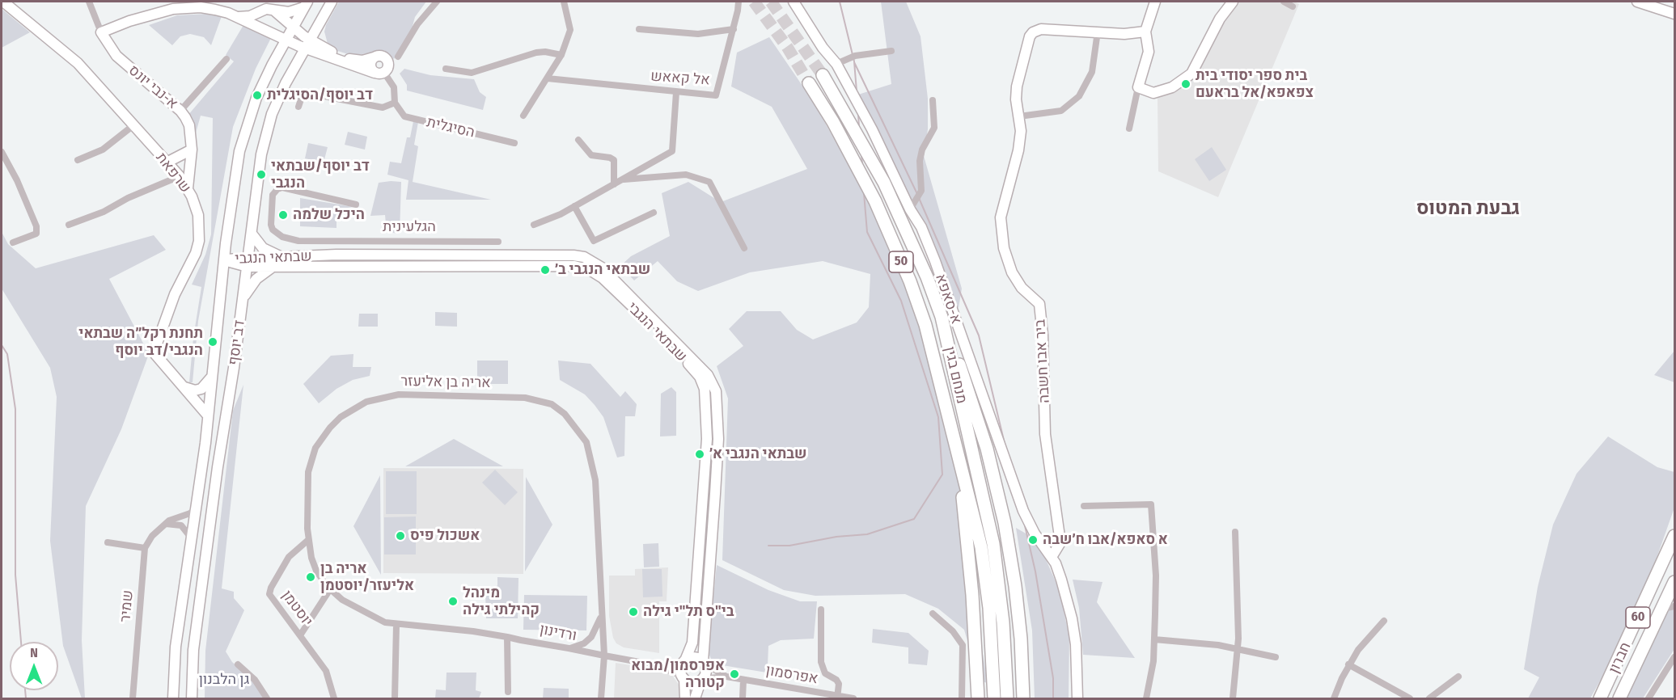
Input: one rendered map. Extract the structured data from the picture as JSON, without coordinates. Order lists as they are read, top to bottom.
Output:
{
  "streets": {
    "highway": [
      "50",
      "מנחם בגין",
      "60",
      "חברון"
    ],
    "street": [
      "אל קאאש",
      "א-נבי יונס",
      "הסיגלית",
      "שרפאת",
      "הגלעינית",
      "שבתאי הנגבי",
      "א-סאפא",
      "דב יוסף",
      "ביר אבו חשבה",
      "אריה בן אליעזר",
      "שמיר",
      "יוסטמן",
      "ורדינון",
      "אפרסמון"
    ]
  },
  "crossings": [
    ["א-נבי יונס", "שרפאת"],
    ["שרפאת", "דב יוסף"],
    ["שבתאי הנגבי", "דב יוסף"],
    ["שבתאי הנגבי", "ורדינון"],
    ["שבתאי הנגבי", "אפרסמון"],
    ["א-סאפא", "ביר אבו חשבה"],
    ["אריה בן אליעזר", "יוסטמן"],
    ["אריה בן אליעזר", "ורדינון"],
    ["ורדינון", "אפרסמון"]
  ],
  "districts": ["גבעת המטוס"],
  "parks": ["גן הלבנון"],
  "places": [
    "בית ספר יסודי בית צפאפא/אל בראעם",
    "דב יוסף/הסיגלית",
    "דב יוסף/שבתאי הנגבי",
    "היכל שלמה",
    "שבתאי הנגבי ב׳",
    "תחנת רקל״ה שבתאי הנגבי/דב יוסף",
    "שבתאי הנגבי א׳",
    "אשכול פיס",
    "א סאפא/אבו ח׳שבה",
    "אריה בן אליעזר/יוסטמן",
    "מינהל קהילתי גילה",
    "בי\"ס תל\"י גילה",
    "אפרסמון/מבוא קטורה"
  ],
  "north": "top"
}
